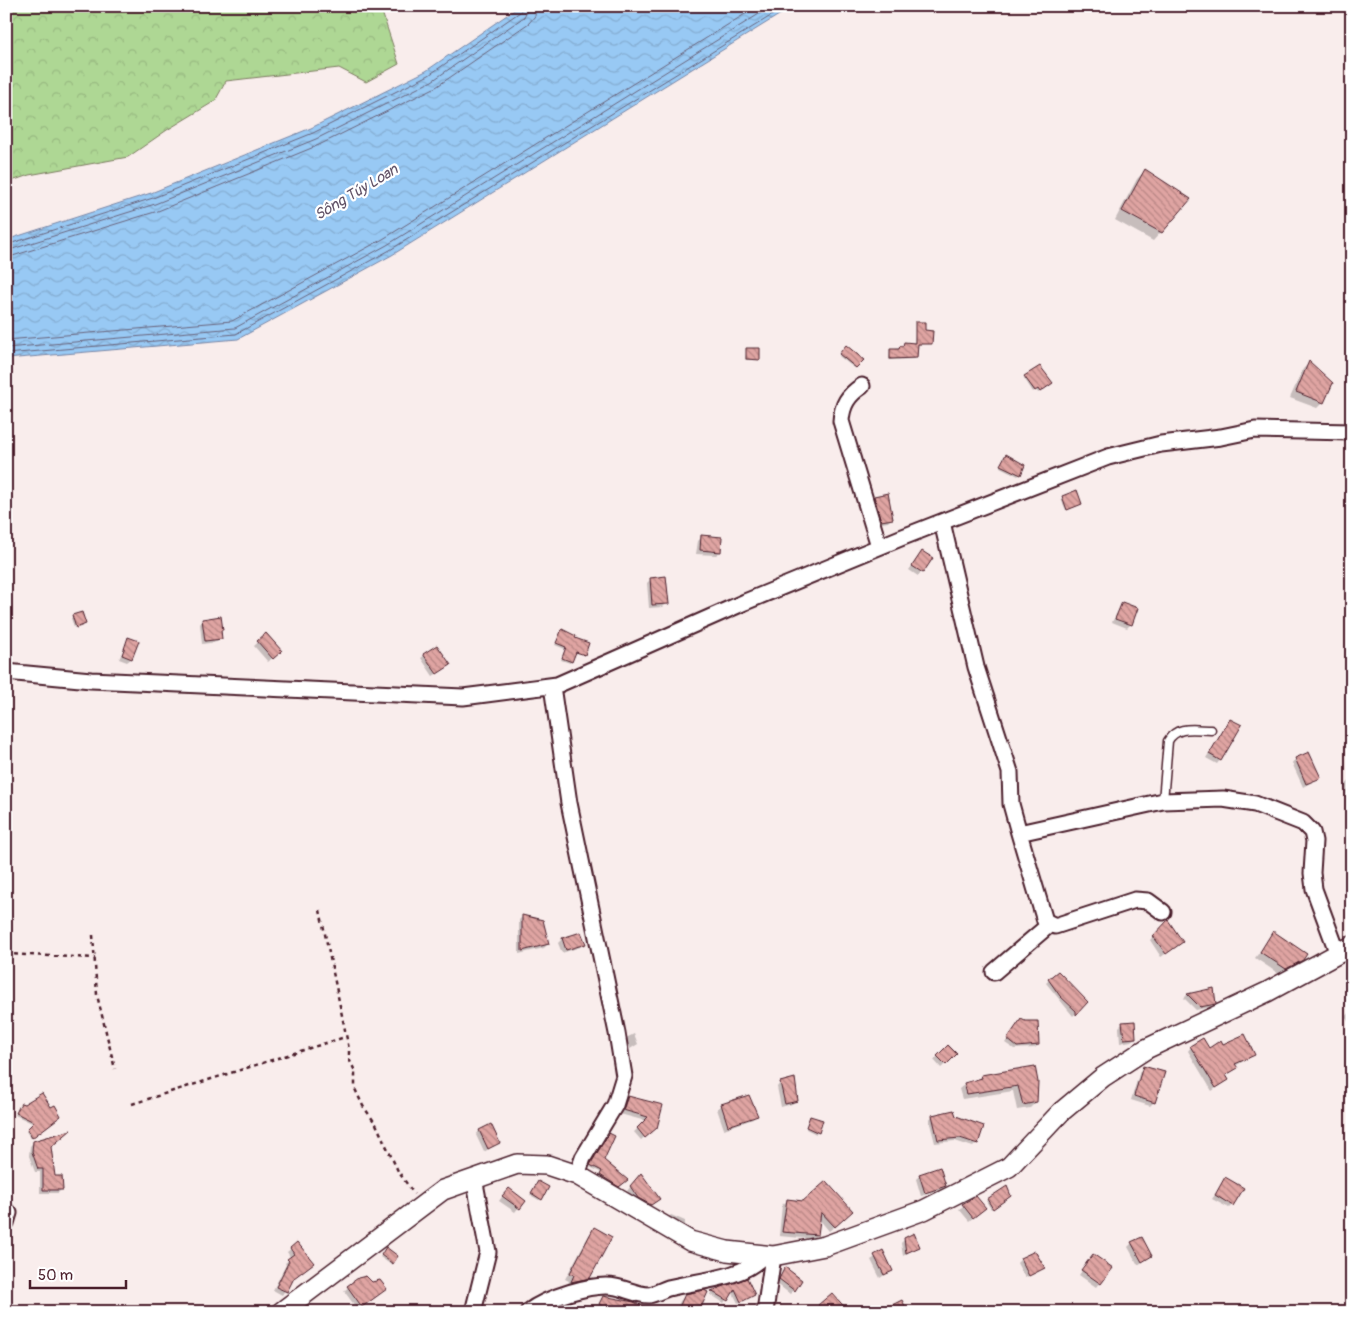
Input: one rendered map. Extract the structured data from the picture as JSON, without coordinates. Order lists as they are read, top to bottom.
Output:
{
  "water": ["Sông Túy Loan"],
  "scale_bar": "50 m"
}
